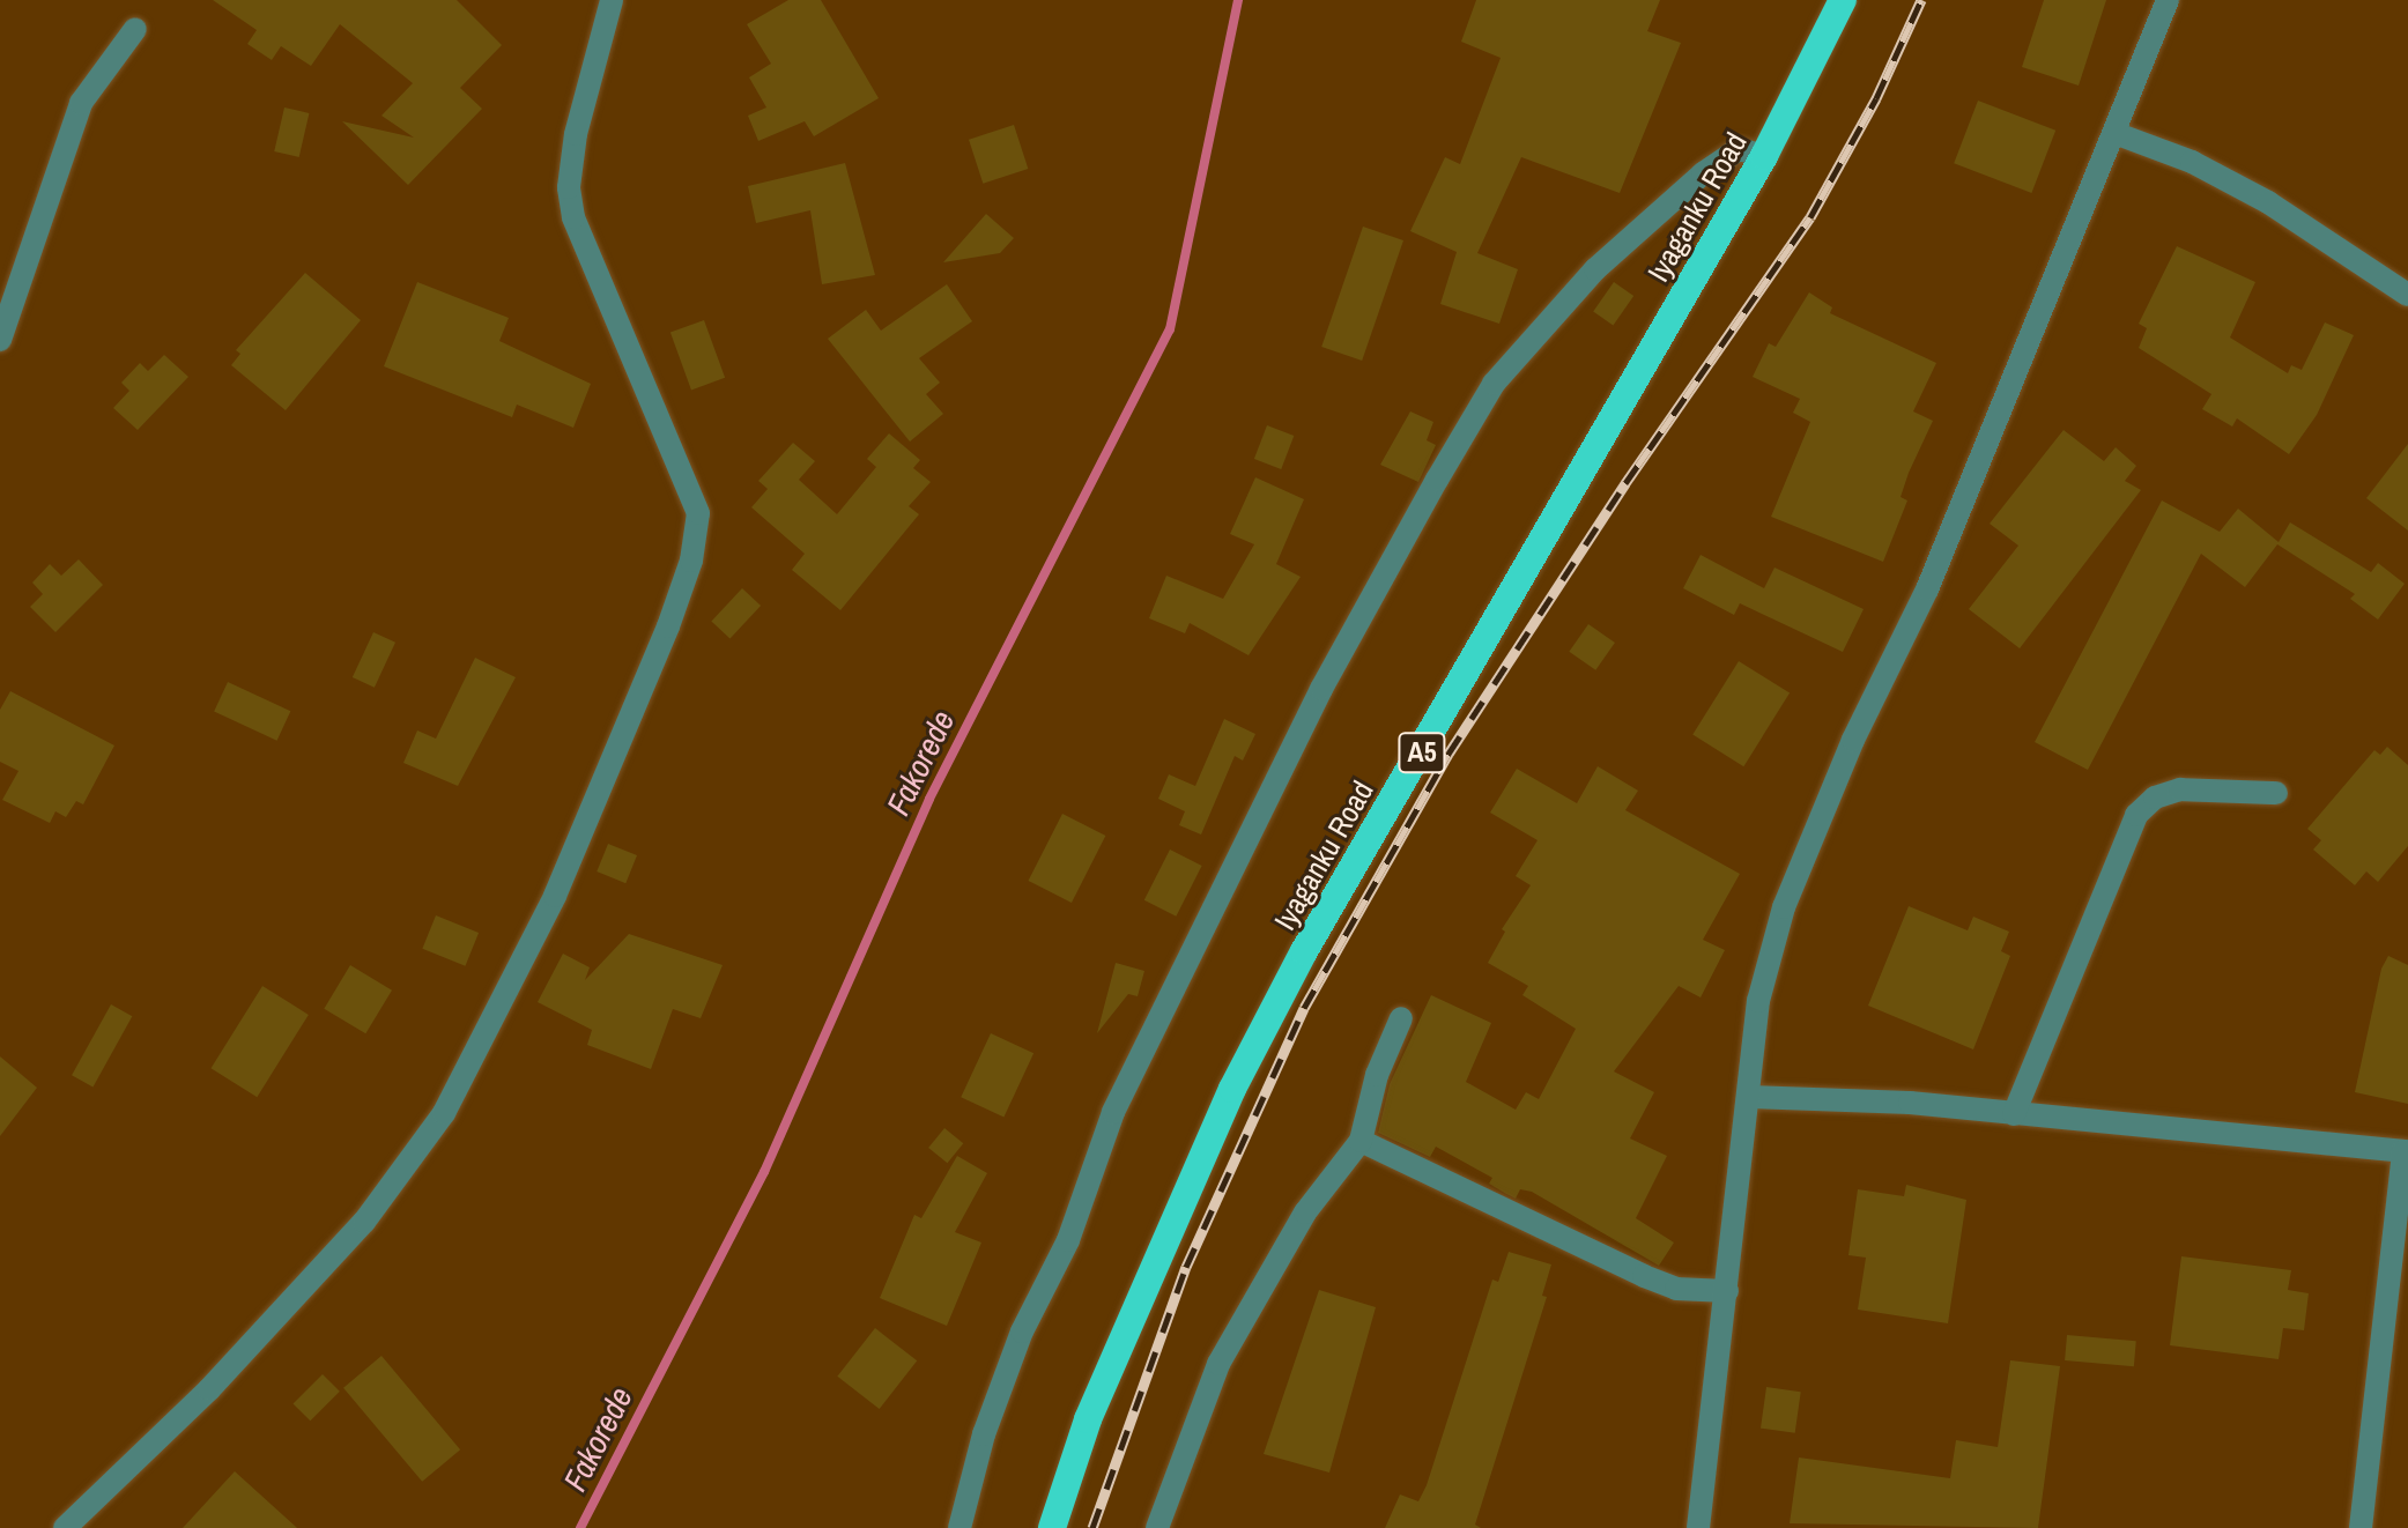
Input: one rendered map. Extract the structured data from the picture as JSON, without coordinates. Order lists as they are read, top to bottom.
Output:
{
  "streets": {
    "highway": ["Iyaganku Road", "A5"]
  },
  "water": ["Fakorede"]
}
